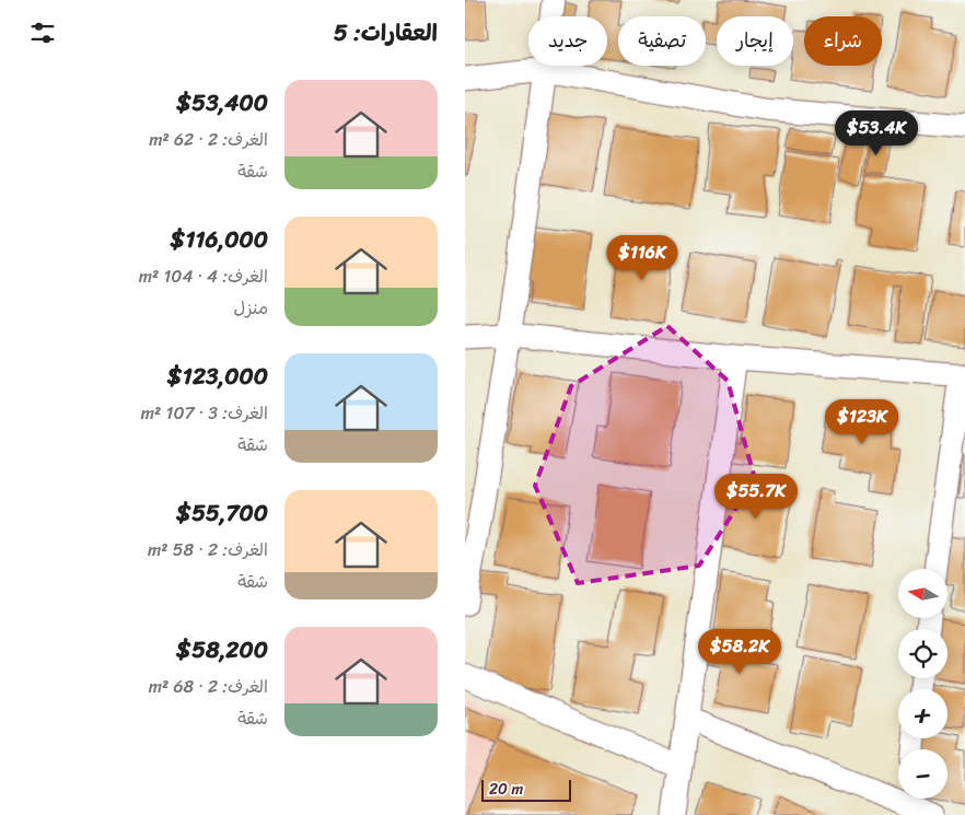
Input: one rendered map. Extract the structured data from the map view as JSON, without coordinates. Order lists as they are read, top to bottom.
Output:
{
  "scale_bar": "20 m",
  "north": "left",
  "page": {
    "heading": "العقارات: 5",
    "chip": [
      "شراء",
      "إيجار",
      "تصفية",
      "جديد"
    ],
    "list": [
      {
        "name": "$53,400",
        "note": "الغرف: 2 · 62 m² · شقة"
      },
      {
        "name": "$116,000",
        "note": "الغرف: 4 · 104 m² · منزل"
      },
      {
        "name": "$123,000",
        "note": "الغرف: 3 · 107 m² · شقة"
      },
      {
        "name": "$55,700",
        "note": "الغرف: 2 · 58 m² · شقة"
      },
      {
        "name": "$58,200",
        "note": "الغرف: 2 · 68 m² · شقة"
      }
    ],
    "price": [
      "$53.4K",
      "$116K",
      "$123K",
      "$55.7K",
      "$58.2K"
    ],
    "map_buttons": ["+", "−"],
    "scale": "20 m"
  }
}
